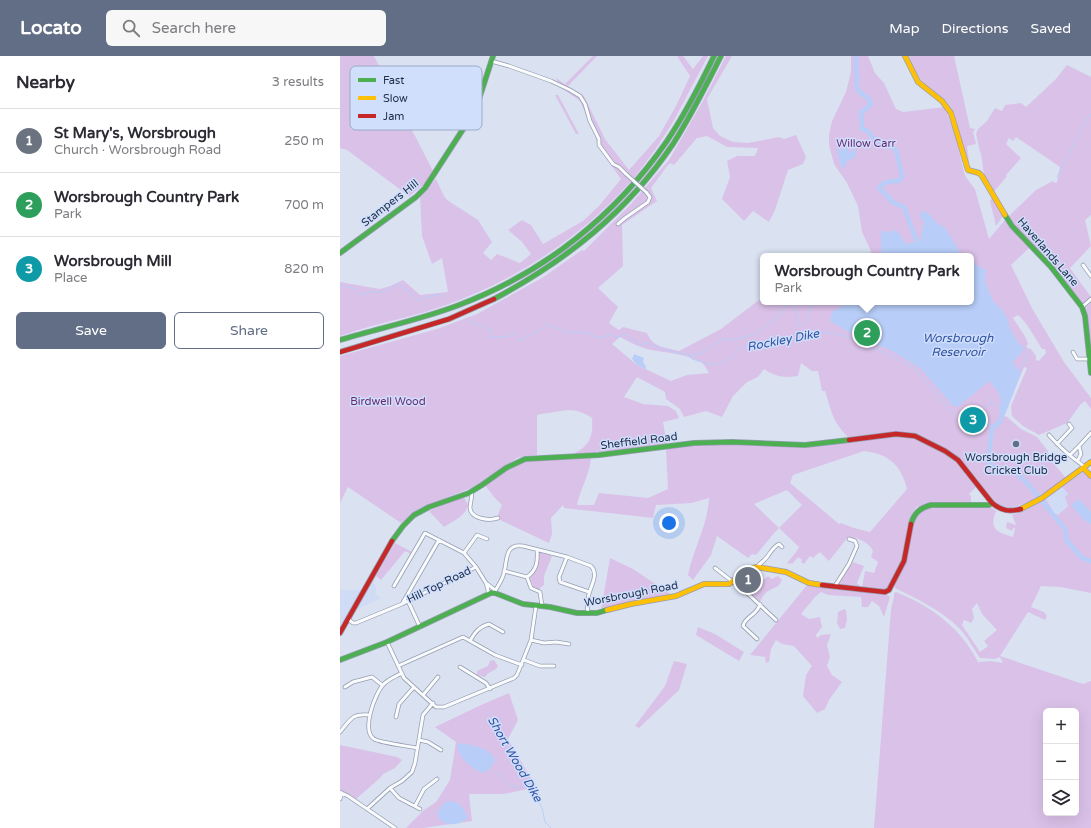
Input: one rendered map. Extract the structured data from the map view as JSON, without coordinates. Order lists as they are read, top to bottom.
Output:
{
  "streets": {
    "main road": [
      "Stampers Hill",
      "Haverlands Lane",
      "Sheffield Road",
      "Worsbrough Road"
    ],
    "street": ["Hill Top Road"]
  },
  "crossings": [
    ["Sheffield Road", "Hill Top Road"]
  ],
  "water": ["Worsbrough Reservoir", "Rockley Dike", "Short Wood Dike"],
  "parks": ["Willow Carr", "Birdwell Wood"],
  "places": ["Worsbrough Bridge Cricket Club"],
  "legend": ["Fast", "Slow", "Jam"],
  "page": {
    "header": "Locato",
    "search": "Search here",
    "nav": ["Map", "Directions", "Saved"],
    "heading": ["Nearby", "3 results"],
    "list": [
      {
        "mark": "1",
        "name": "St Mary's, Worsbrough",
        "note": "Church · Worsbrough Road",
        "value": "250 m"
      },
      {
        "mark": "2",
        "name": "Worsbrough Country Park",
        "note": "Park",
        "value": "700 m"
      },
      {
        "mark": "3",
        "name": "Worsbrough Mill",
        "note": "Place",
        "value": "820 m"
      }
    ],
    "popup": ["Worsbrough Country Park", "Park"],
    "buttons": ["Save", "Share"],
    "pins": ["2", "3", "1"],
    "map_buttons": ["+", "−"]
  }
}
